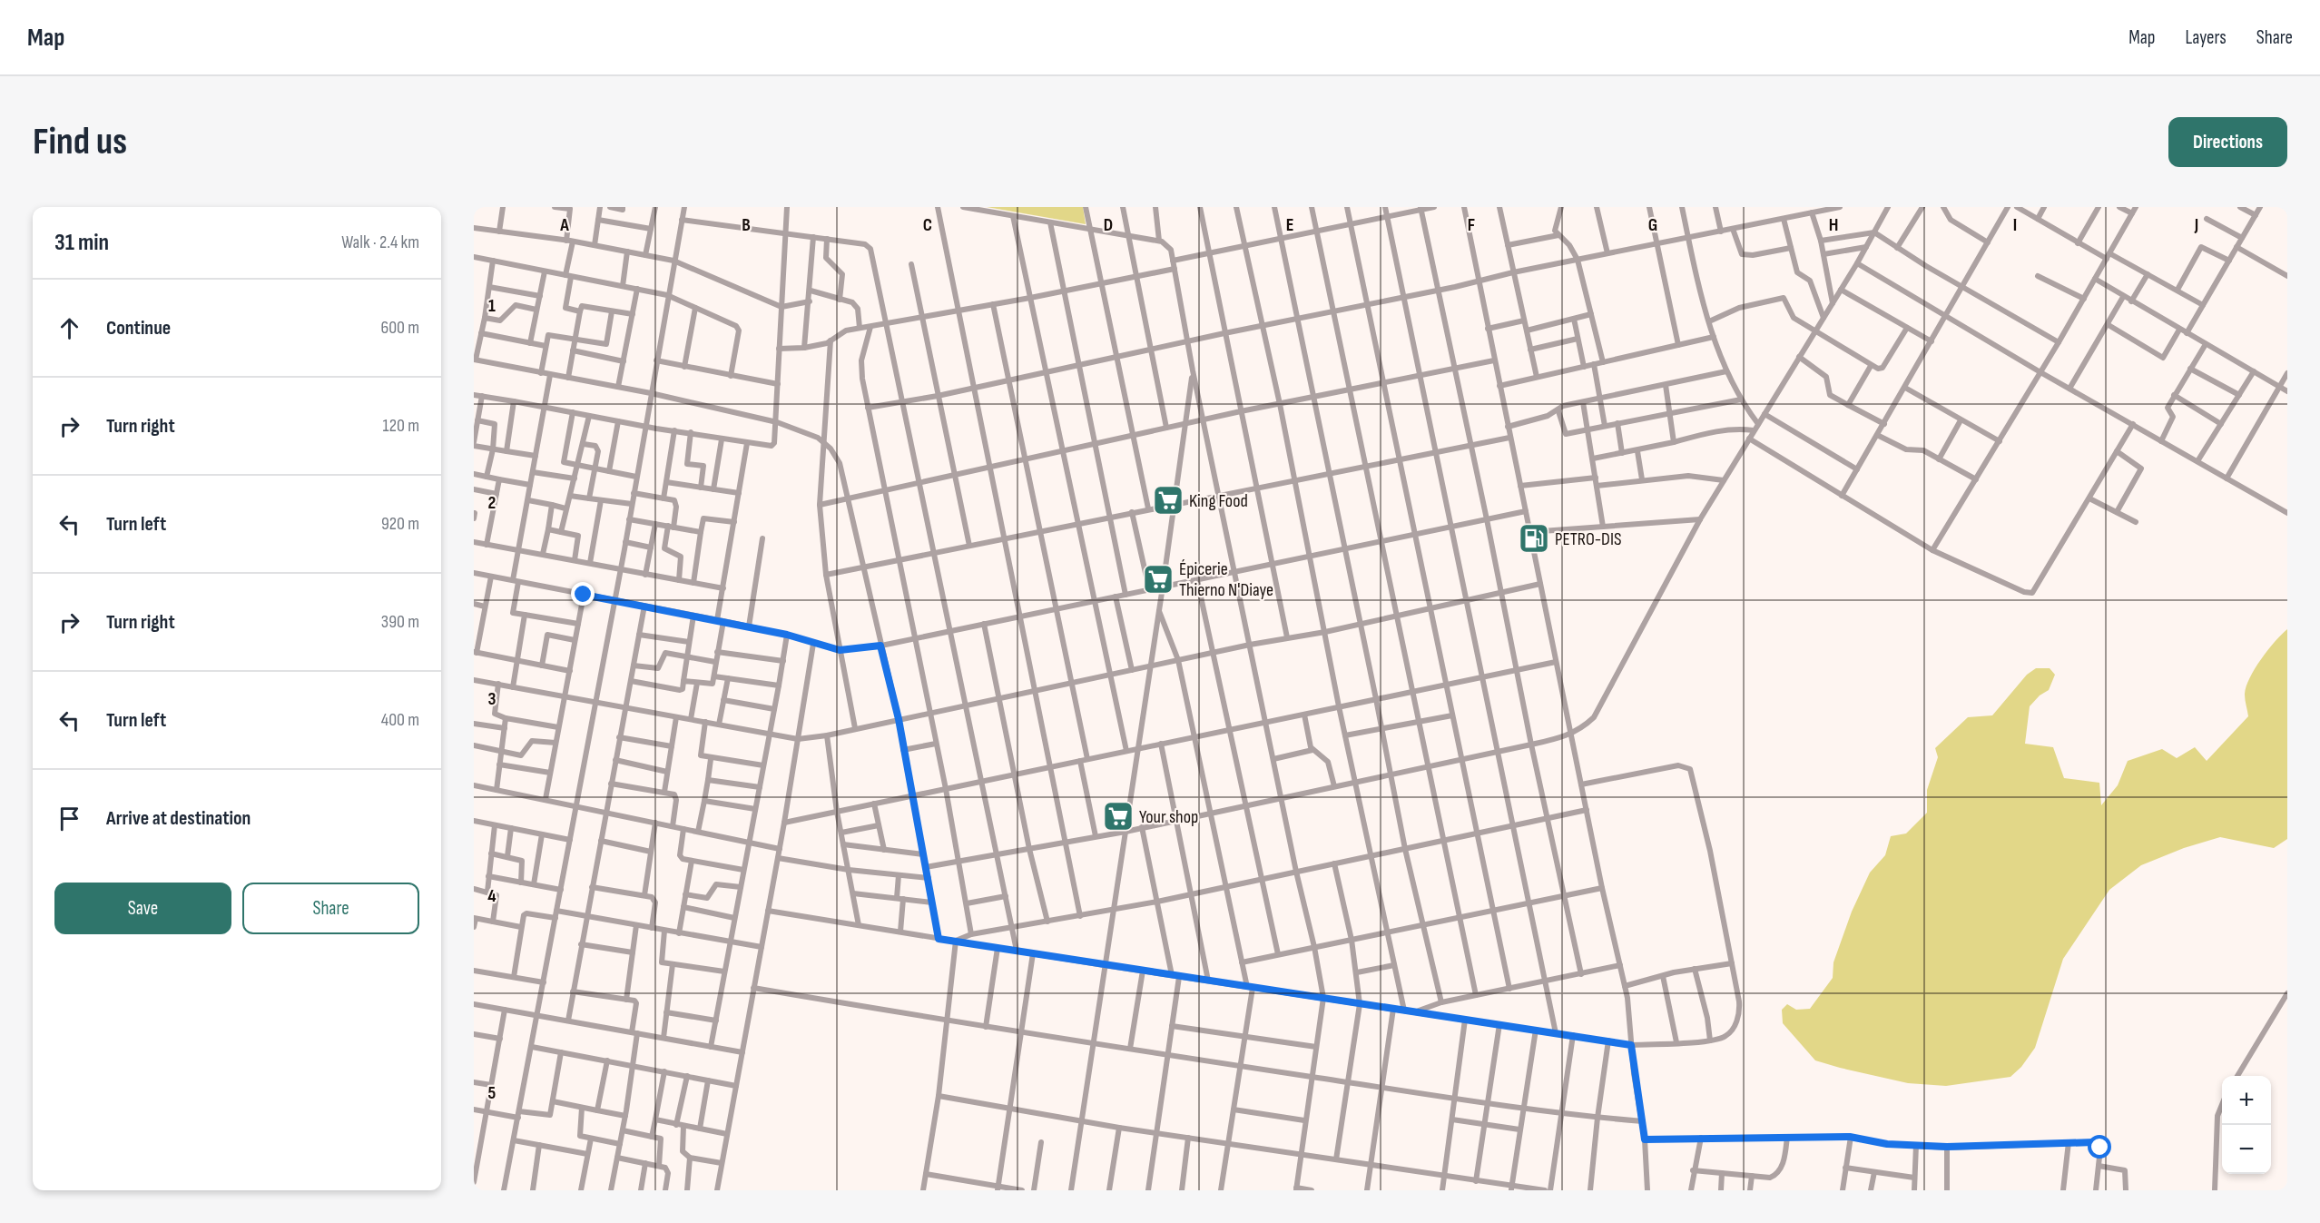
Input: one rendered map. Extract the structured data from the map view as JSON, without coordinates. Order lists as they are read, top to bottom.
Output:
{
  "places": {
    "supermarket": ["King Food", "Épicerie Thierno N'Diaye", "Your shop"],
    "fuel station": ["PETRO-DIS"]
  },
  "page": {
    "header": "Map",
    "nav": ["Map", "Layers", "Share"],
    "buttons": [
      "Directions",
      ["Save", "Share"]
    ],
    "title": "Find us",
    "heading": ["31 min", "Walk · 2.4 km"],
    "list": [
      ["Continue", "600 m"],
      ["Turn right", "120 m"],
      ["Turn left", "920 m"],
      ["Turn right", "390 m"],
      ["Turn left", "400 m"],
      "Arrive at destination"
    ],
    "map_buttons": ["+", "−"]
  },
  "grid": {
    "columns": [
      "A",
      "B",
      "C",
      "D",
      "E",
      "F",
      "G",
      "H",
      "I",
      "J"
    ],
    "rows": [
      "1",
      "2",
      "3",
      "4",
      "5"
    ]
  }
}
